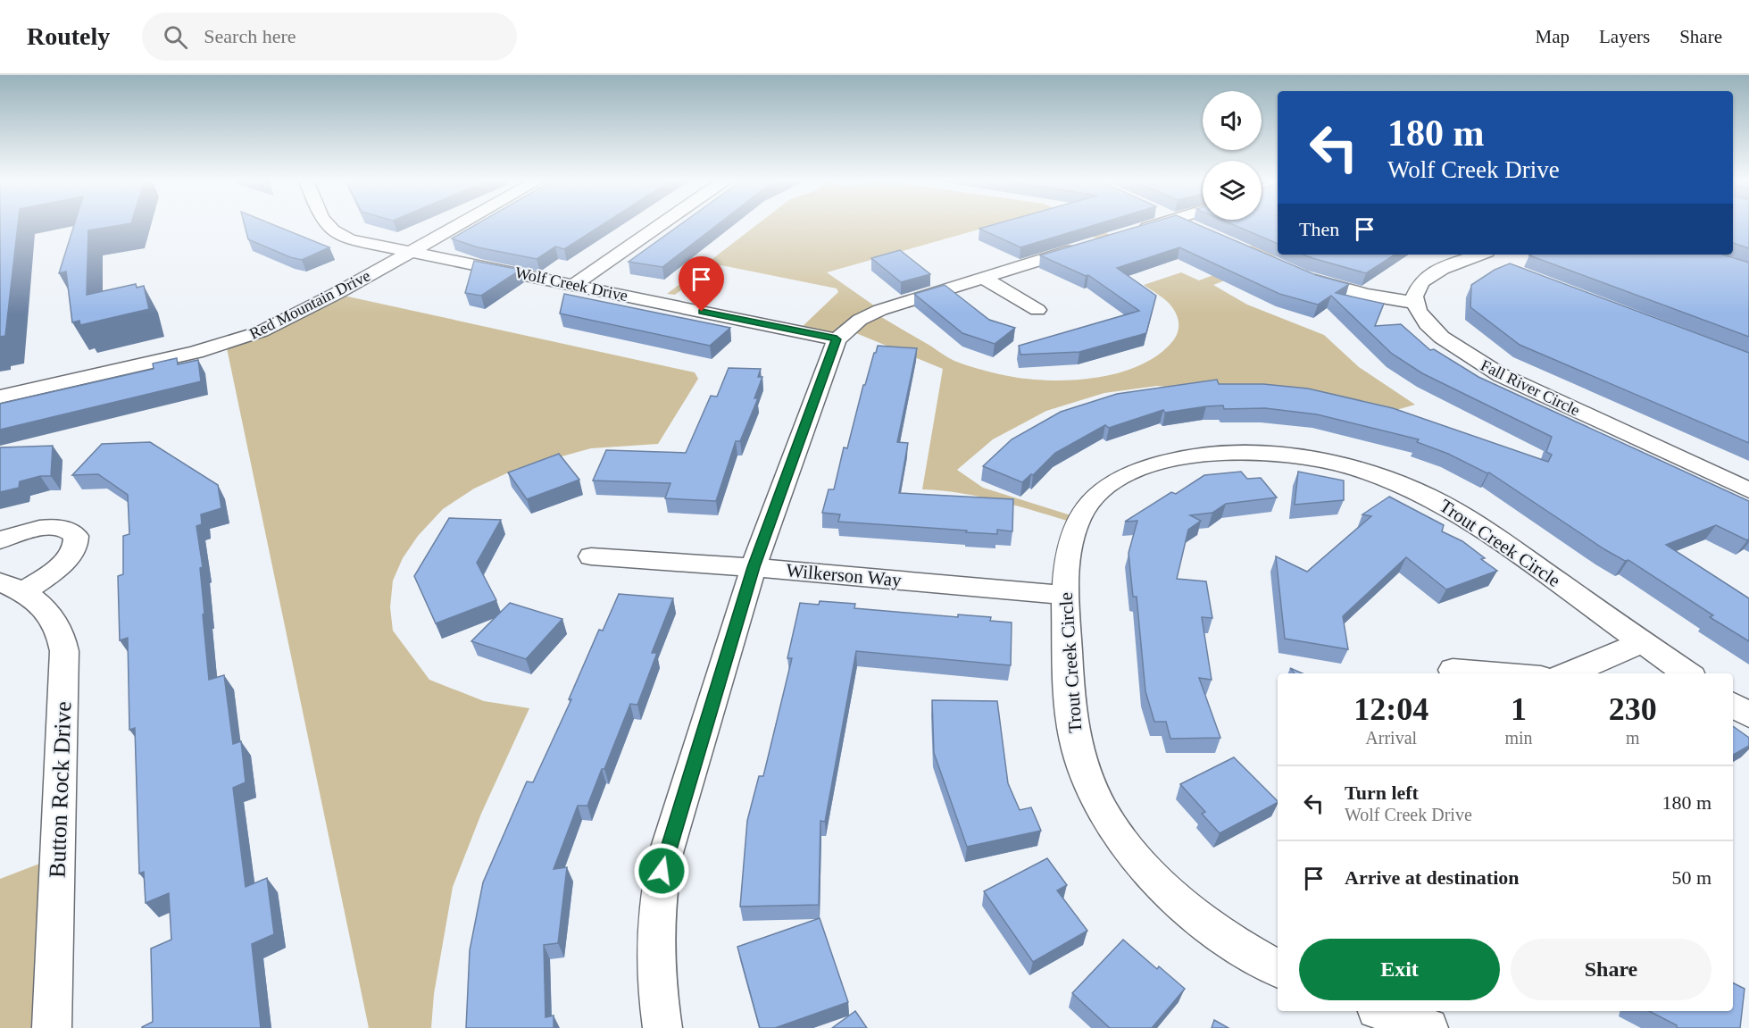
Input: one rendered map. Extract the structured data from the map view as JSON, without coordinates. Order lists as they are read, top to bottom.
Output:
{
  "streets": {
    "street": [
      "Wolf Creek Drive",
      "Red Mountain Drive",
      "Fall River Circle",
      "Trout Creek Circle",
      "Wilkerson Way",
      "Button Rock Drive"
    ]
  },
  "crossings": [
    ["Wolf Creek Drive", "Red Mountain Drive"],
    ["Trout Creek Circle", "Wilkerson Way"]
  ],
  "page": {
    "header": "Routely",
    "search": "Search here",
    "nav": ["Map", "Layers", "Share"],
    "turn": ["180 m", "Wolf Creek Drive"],
    "then": "Then",
    "eta": [
      "12:04",
      "Arrival",
      "1",
      "min",
      "230",
      "m"
    ],
    "list": [
      {
        "name": "Turn left",
        "note": "Wolf Creek Drive",
        "value": "180 m"
      },
      {
        "name": "Arrive at destination",
        "value": "50 m"
      }
    ],
    "buttons": ["Exit", "Share"]
  }
}
